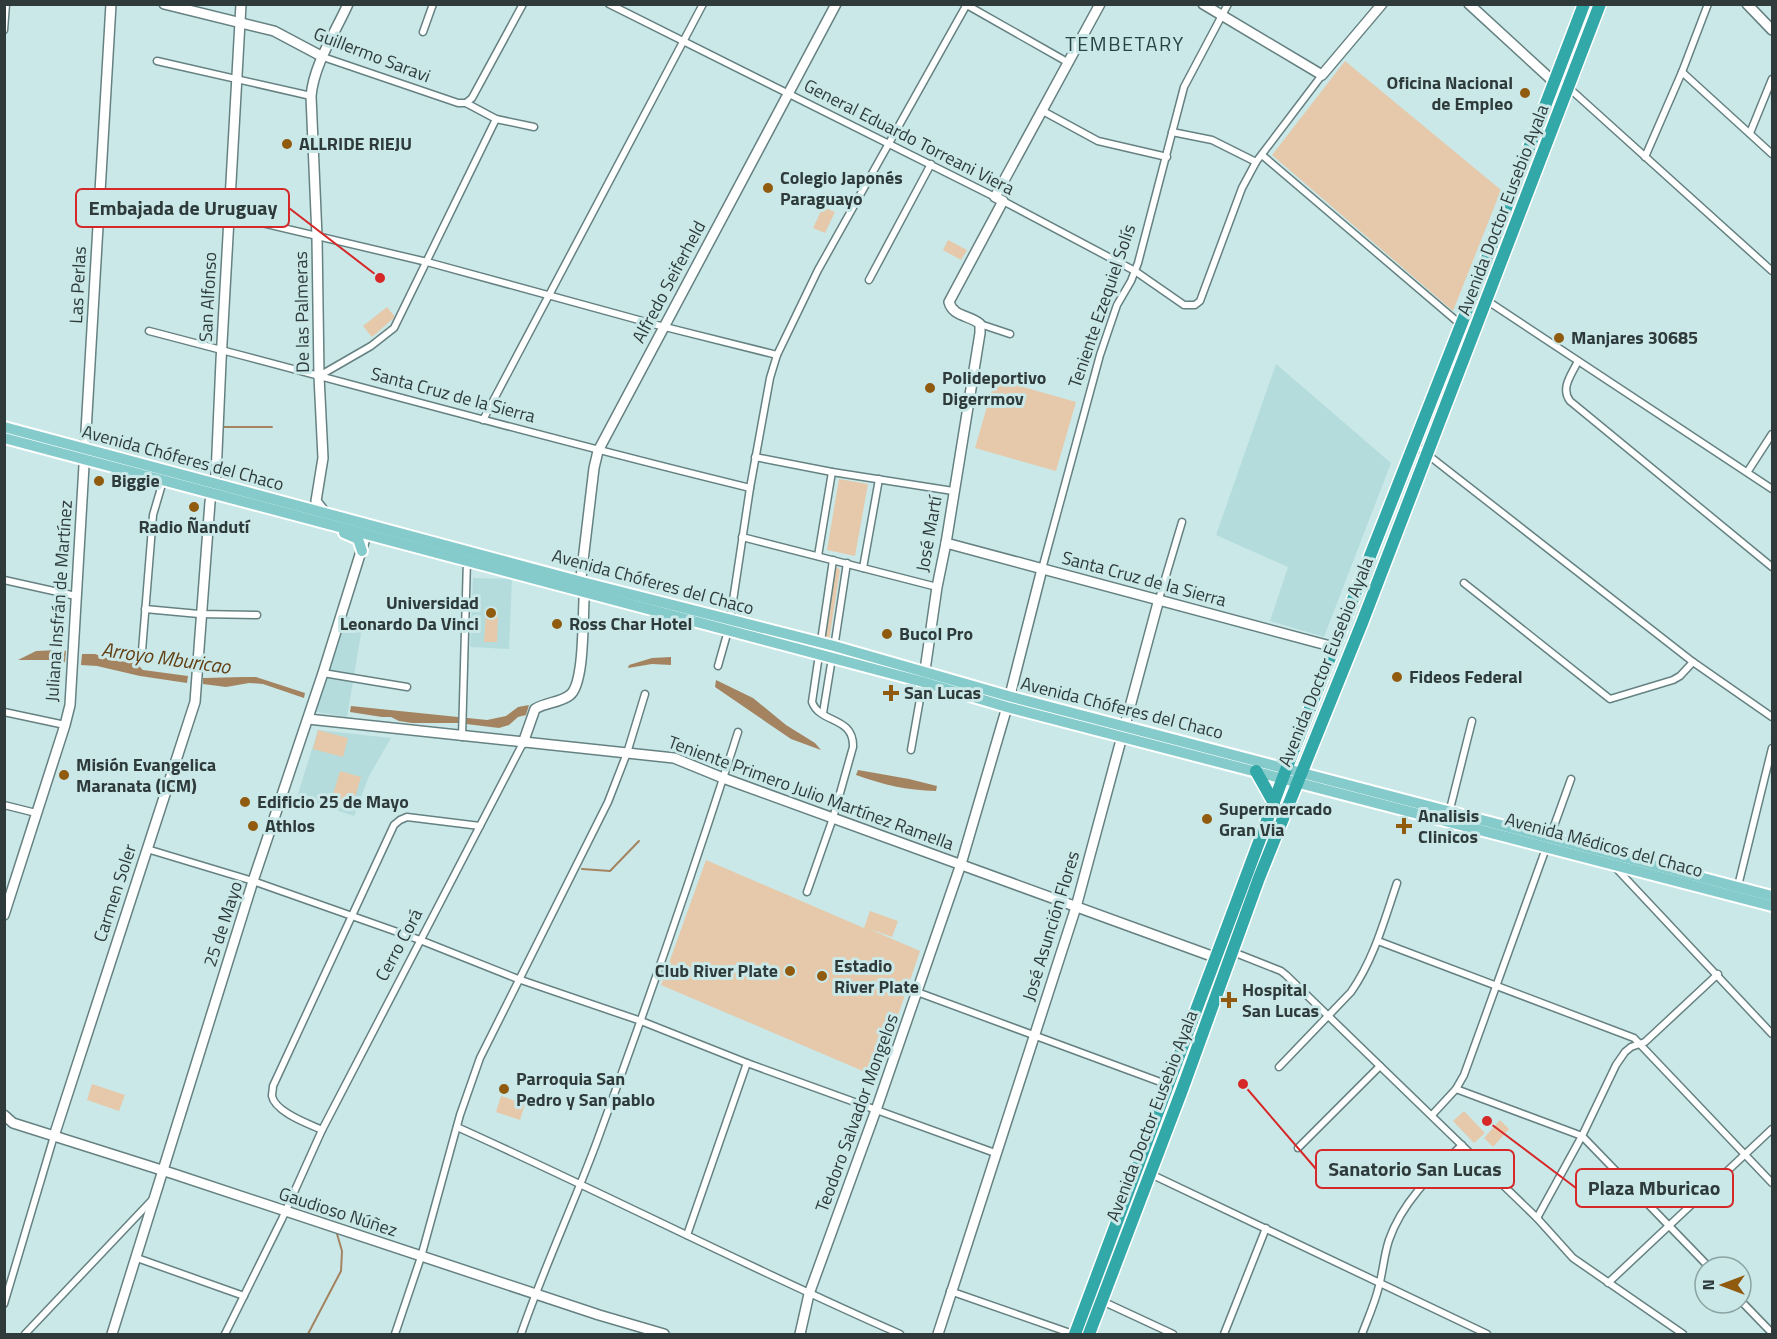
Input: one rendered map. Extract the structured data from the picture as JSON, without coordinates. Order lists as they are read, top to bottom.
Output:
{
  "streets": {
    "highway": ["Avenida Doctor Eusebio Ayala"],
    "main road": ["Avenida Chóferes del Chaco", "Avenida Médicos del Chaco"],
    "street": [
      "Guillermo Saravi",
      "General Eduardo Torreani Viera",
      "Alfredo Seiferheld",
      "Las Perlas",
      "San Alfonso",
      "Teniente Ezequiel Solís",
      "De las Palmeras",
      "Santa Cruz de la Sierra",
      "José Martí",
      "Juliana Insfrán de Martínez",
      "Teniente Primero Julio Martínez Ramella",
      "Carmen Soler",
      "25 de Mayo",
      "José Asunción Flores",
      "Cerro Corá",
      "Teodoro Salvador Mongelos",
      "Gaudioso Núñez"
    ]
  },
  "crossings": [
    ["Guillermo Saravi", "San Alfonso"],
    ["Guillermo Saravi", "De las Palmeras"],
    ["General Eduardo Torreani Viera", "Alfredo Seiferheld"],
    ["General Eduardo Torreani Viera", "Teniente Ezequiel Solís"],
    ["Avenida Doctor Eusebio Ayala", "Santa Cruz de la Sierra"],
    ["Avenida Doctor Eusebio Ayala", "Avenida Chóferes del Chaco"],
    ["Avenida Doctor Eusebio Ayala", "Teniente Primero Julio Martínez Ramella"],
    ["Avenida Doctor Eusebio Ayala", "Avenida Médicos del Chaco"],
    ["Alfredo Seiferheld", "Santa Cruz de la Sierra"],
    ["Alfredo Seiferheld", "Avenida Chóferes del Chaco"],
    ["Alfredo Seiferheld", "Cerro Corá"],
    ["Las Perlas", "Avenida Chóferes del Chaco"],
    ["Las Perlas", "Juliana Insfrán de Martínez"],
    ["San Alfonso", "Santa Cruz de la Sierra"],
    ["San Alfonso", "Avenida Chóferes del Chaco"],
    ["San Alfonso", "Carmen Soler"],
    ["Teniente Ezequiel Solís", "Santa Cruz de la Sierra"],
    ["Teniente Ezequiel Solís", "Avenida Chóferes del Chaco"],
    ["Teniente Ezequiel Solís", "Teodoro Salvador Mongelos"],
    ["De las Palmeras", "Santa Cruz de la Sierra"],
    ["De las Palmeras", "Avenida Chóferes del Chaco"],
    ["Santa Cruz de la Sierra", "José Martí"],
    ["Santa Cruz de la Sierra", "José Asunción Flores"],
    ["Avenida Chóferes del Chaco", "José Martí"],
    ["Avenida Chóferes del Chaco", "Juliana Insfrán de Martínez"],
    ["Avenida Chóferes del Chaco", "Avenida Médicos del Chaco"],
    ["Avenida Chóferes del Chaco", "Carmen Soler"],
    ["Avenida Chóferes del Chaco", "25 de Mayo"],
    ["Avenida Chóferes del Chaco", "José Asunción Flores"],
    ["Avenida Chóferes del Chaco", "Cerro Corá"],
    ["Avenida Chóferes del Chaco", "Teodoro Salvador Mongelos"],
    ["Teniente Primero Julio Martínez Ramella", "25 de Mayo"],
    ["Teniente Primero Julio Martínez Ramella", "José Asunción Flores"],
    ["Teniente Primero Julio Martínez Ramella", "Cerro Corá"],
    ["Teniente Primero Julio Martínez Ramella", "Teodoro Salvador Mongelos"],
    ["Carmen Soler", "Gaudioso Núñez"],
    ["25 de Mayo", "Gaudioso Núñez"],
    ["Cerro Corá", "Gaudioso Núñez"]
  ],
  "districts": ["TEMBETARY"],
  "water": ["Arroyo Mburicao"],
  "places": {
    "other": [
      "Oficina Nacional de Empleo",
      "ALLRIDE RIEJU",
      "Colegio Japonés Paraguayo",
      "Embajada de Uruguay",
      "Manjares 30685",
      "Polideportivo Digerrmov",
      "Biggie",
      "Radio Ñandutí",
      "Universidad Leonardo Da Vinci",
      "Ross Char Hotel",
      "Bucol Pro",
      "Fideos Federal",
      "Misión Evangelica Maranata (ICM)",
      "Edificio 25 de Mayo",
      "Supermercado Gran Via",
      "Athlos",
      "Club River Plate",
      "Estadio River Plate",
      "Sanatorio San Lucas",
      "Parroquia San Pedro y San pablo",
      "Plaza Mburicao"
    ],
    "health": ["San Lucas", "Analisis Clinicos", "Hospital San Lucas"]
  },
  "north": "left"
}
